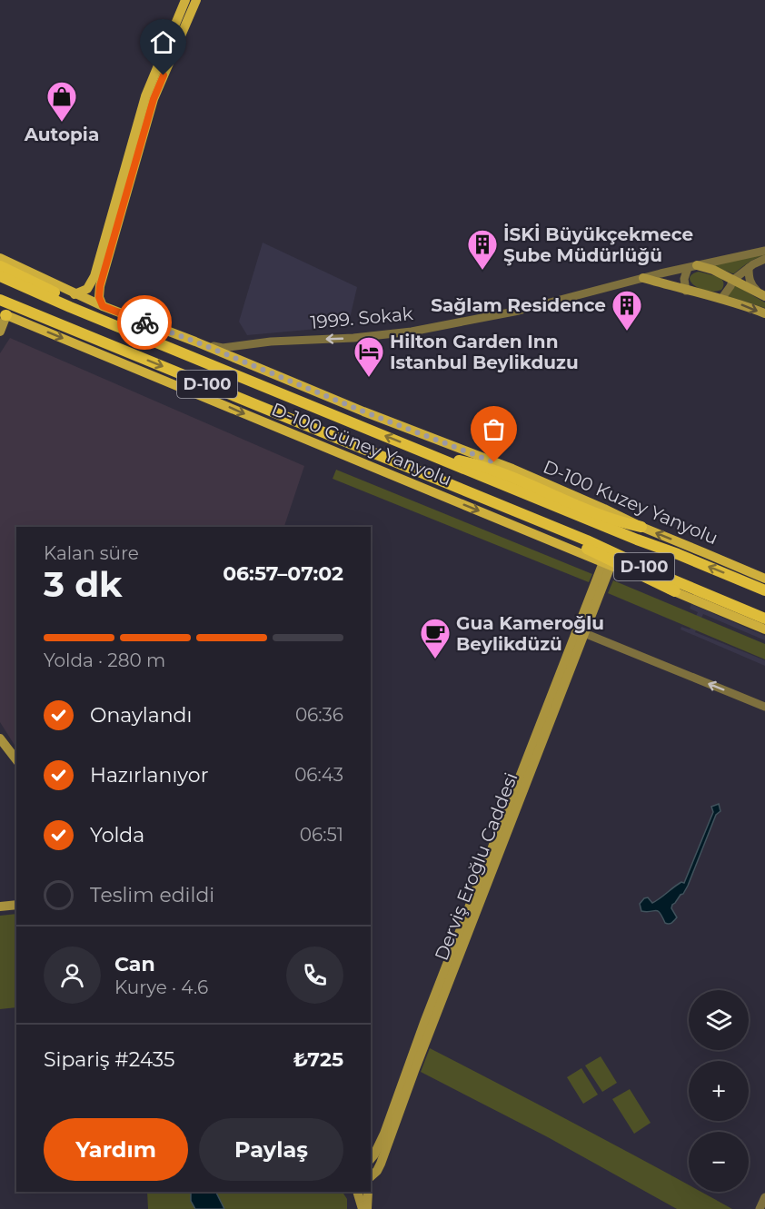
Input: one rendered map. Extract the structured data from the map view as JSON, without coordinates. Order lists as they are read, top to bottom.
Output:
{
  "streets": {
    "highway": ["D-100"],
    "main road": ["D-100 Güney Yanyolu", "D-100 Kuzey Yanyolu", "Derviş Eroğlu Caddesi"],
    "street": ["1999. Sokak"]
  },
  "crossings": [
    ["1999. Sokak", "D-100 Kuzey Yanyolu"],
    ["D-100 Güney Yanyolu", "Derviş Eroğlu Caddesi"]
  ],
  "one_way": ["1999. Sokak", "D-100 Güney Yanyolu"],
  "places": {
    "shop": ["Autopia"],
    "building": ["İSKİ Büyükçekmece Şube Müdürlüğü", "Sağlam Residence"],
    "hotel": ["Hilton Garden Inn Istanbul Beylikduzu"],
    "cafe": ["Gua Kameroğlu Beylikdüzü"]
  },
  "page": {
    "heading": ["3 dk", "Kalan süre", "06:57–07:02"],
    "panel": [
      "Can",
      "Kurye · 4.6",
      "Sipariş #2435",
      "₺725"
    ],
    "bar": "Yolda · 280 m",
    "list": [
      ["Onaylandı", "06:36"],
      ["Hazırlanıyor", "06:43"],
      ["Yolda", "06:51"],
      "Teslim edildi"
    ],
    "map_buttons": ["+", "−"],
    "buttons": ["Yardım", "Paylaş"]
  }
}
